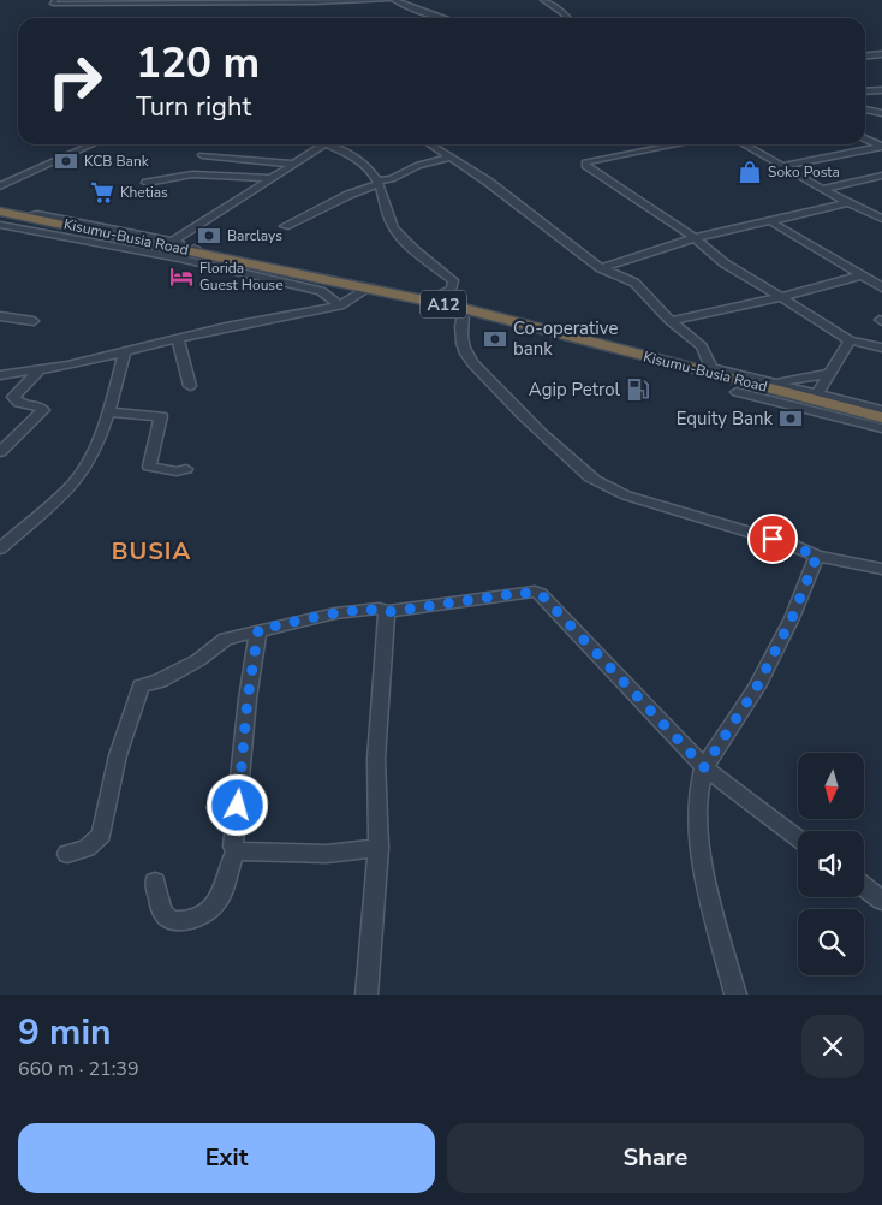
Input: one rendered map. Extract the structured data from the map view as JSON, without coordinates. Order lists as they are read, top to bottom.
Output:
{
  "streets": {
    "highway": ["Kisumu-Busia Road", "A12"]
  },
  "districts": ["BUSIA"],
  "places": {
    "bank": [
      "KCB Bank",
      "Barclays",
      "Co-operative bank",
      "Equity Bank"
    ],
    "shop": ["Soko Posta"],
    "supermarket": ["Khetias"],
    "hotel": ["Florida Guest House"],
    "fuel station": ["Agip Petrol"]
  },
  "north": "bottom",
  "page": {
    "turn": ["120 m", "Turn right"],
    "heading": ["9 min", "660 m · 21:39"],
    "buttons": ["Exit", "Share"]
  }
}
